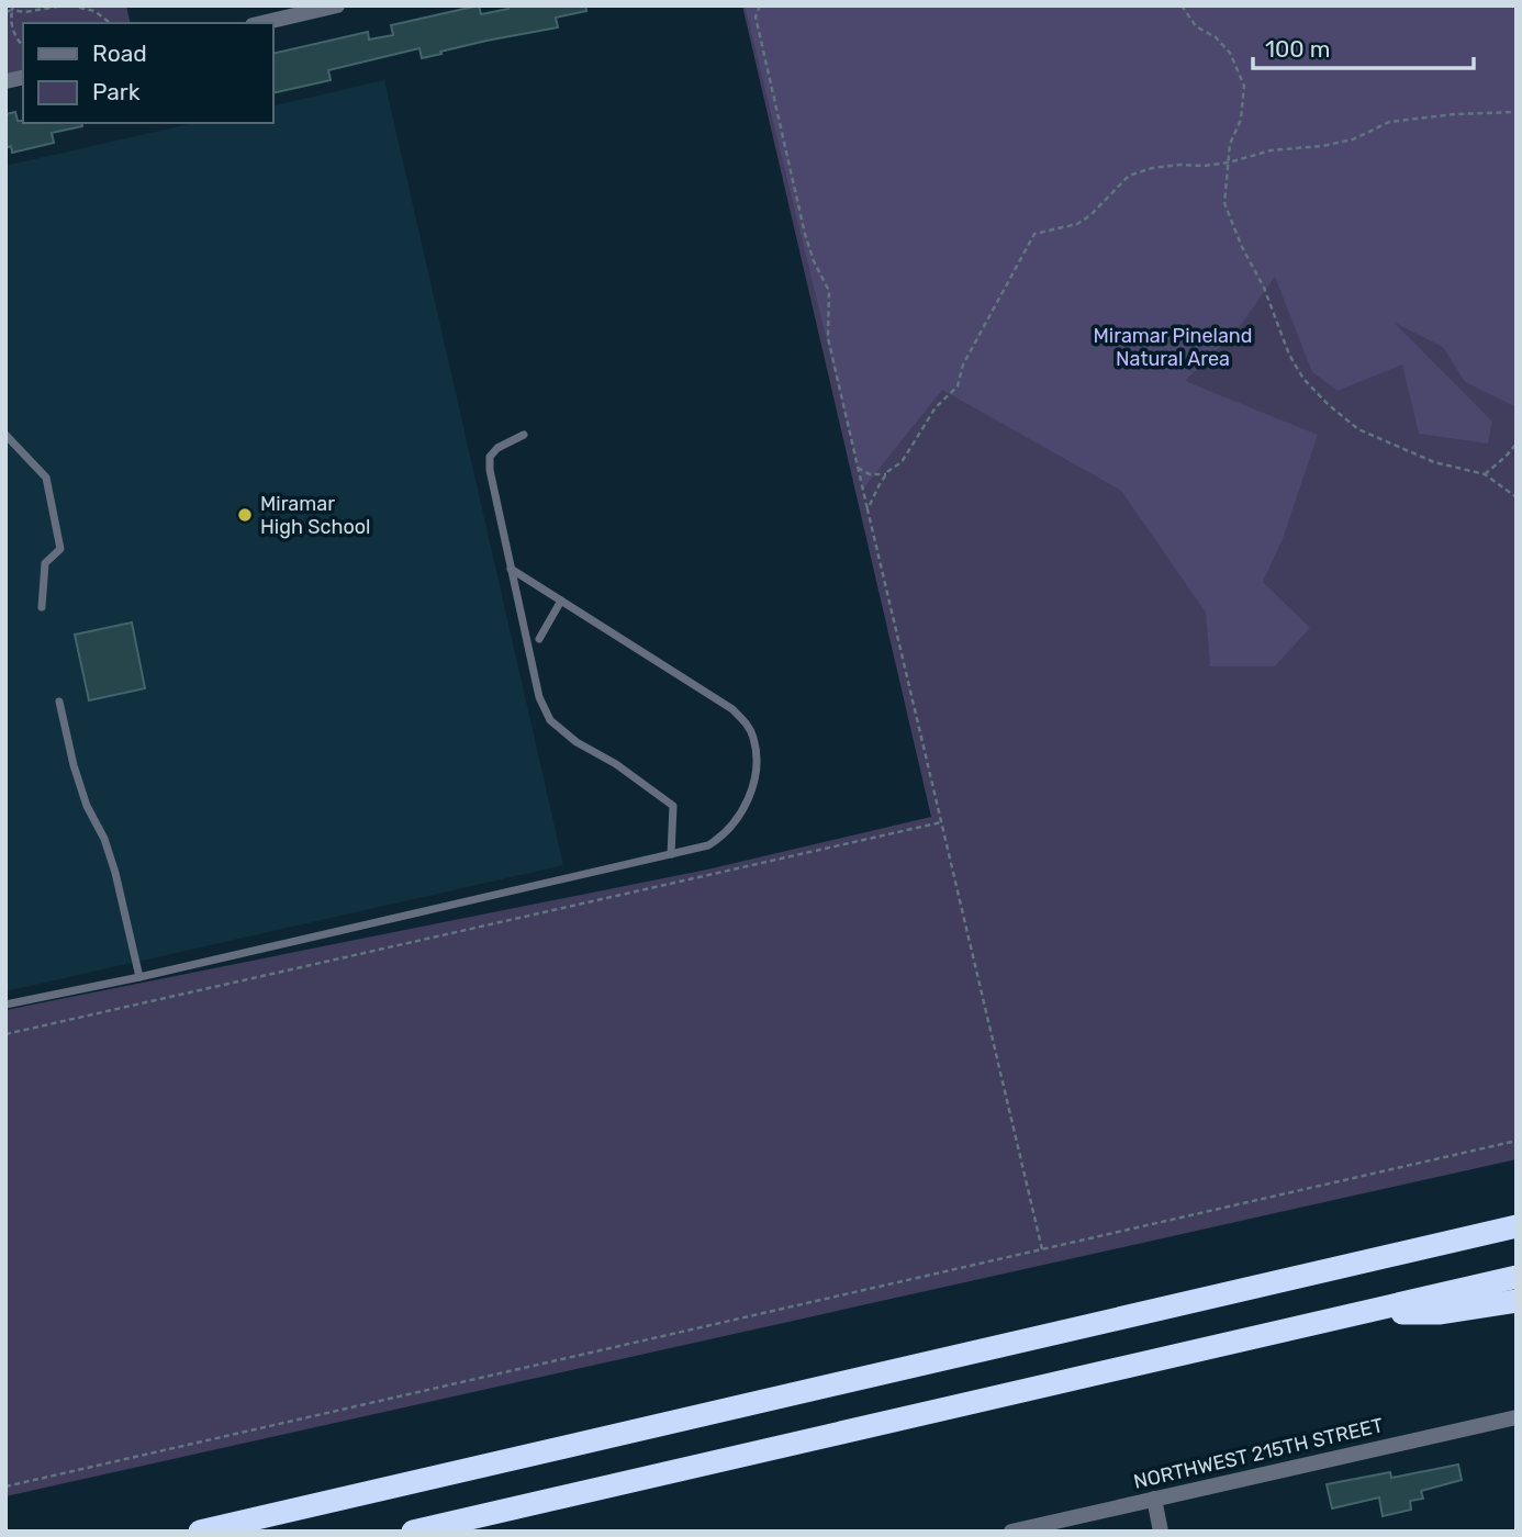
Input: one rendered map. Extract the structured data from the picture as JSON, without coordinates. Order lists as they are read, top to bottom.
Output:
{
  "streets": {
    "street": ["NORTHWEST 215TH STREET"]
  },
  "parks": ["Miramar Pineland Natural Area"],
  "places": ["Miramar High School"],
  "legend": ["Road", "Park"],
  "scale_bar": "100 m"
}
